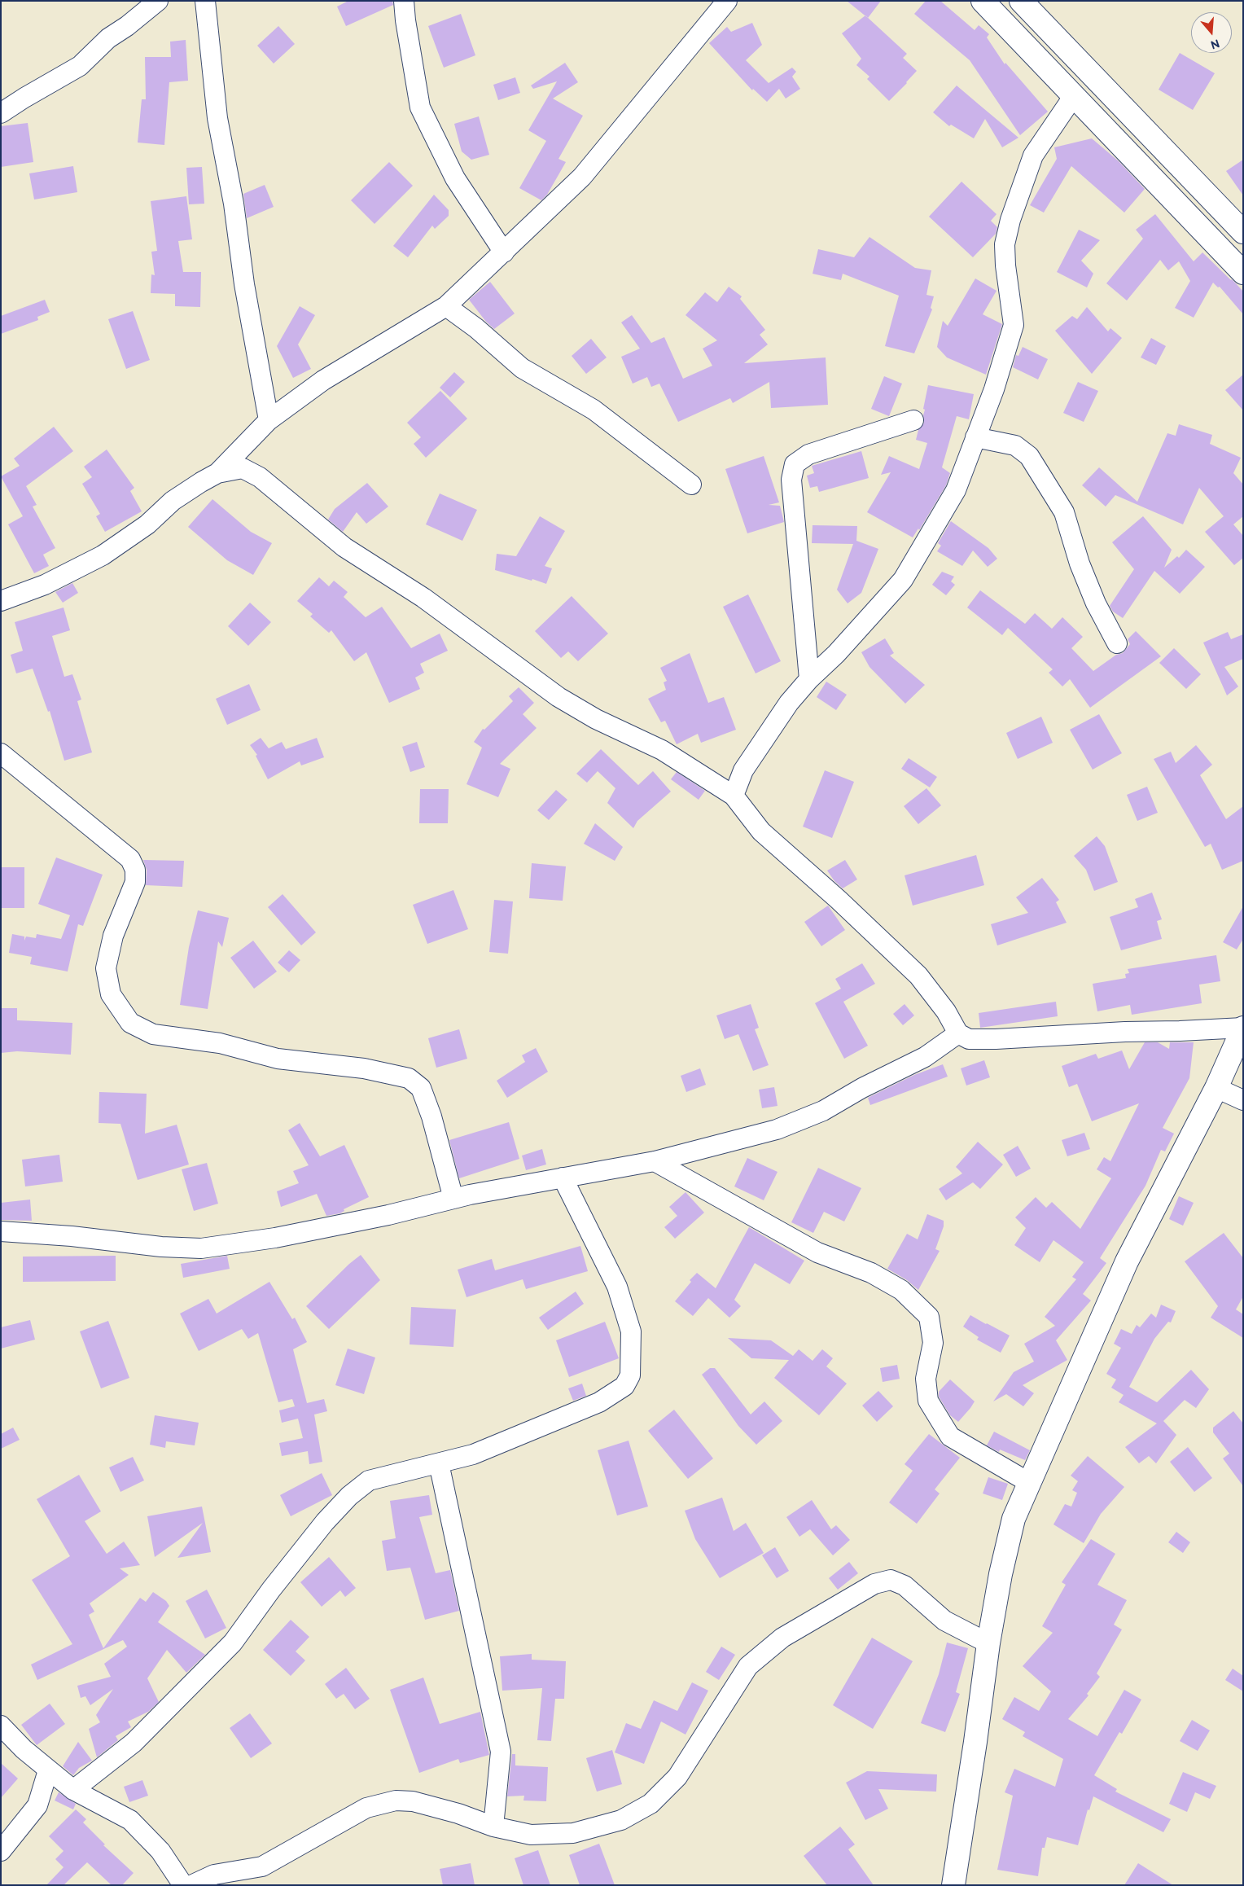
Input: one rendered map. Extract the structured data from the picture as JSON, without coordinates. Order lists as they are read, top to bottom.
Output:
{
  "north": "bottom"
}
